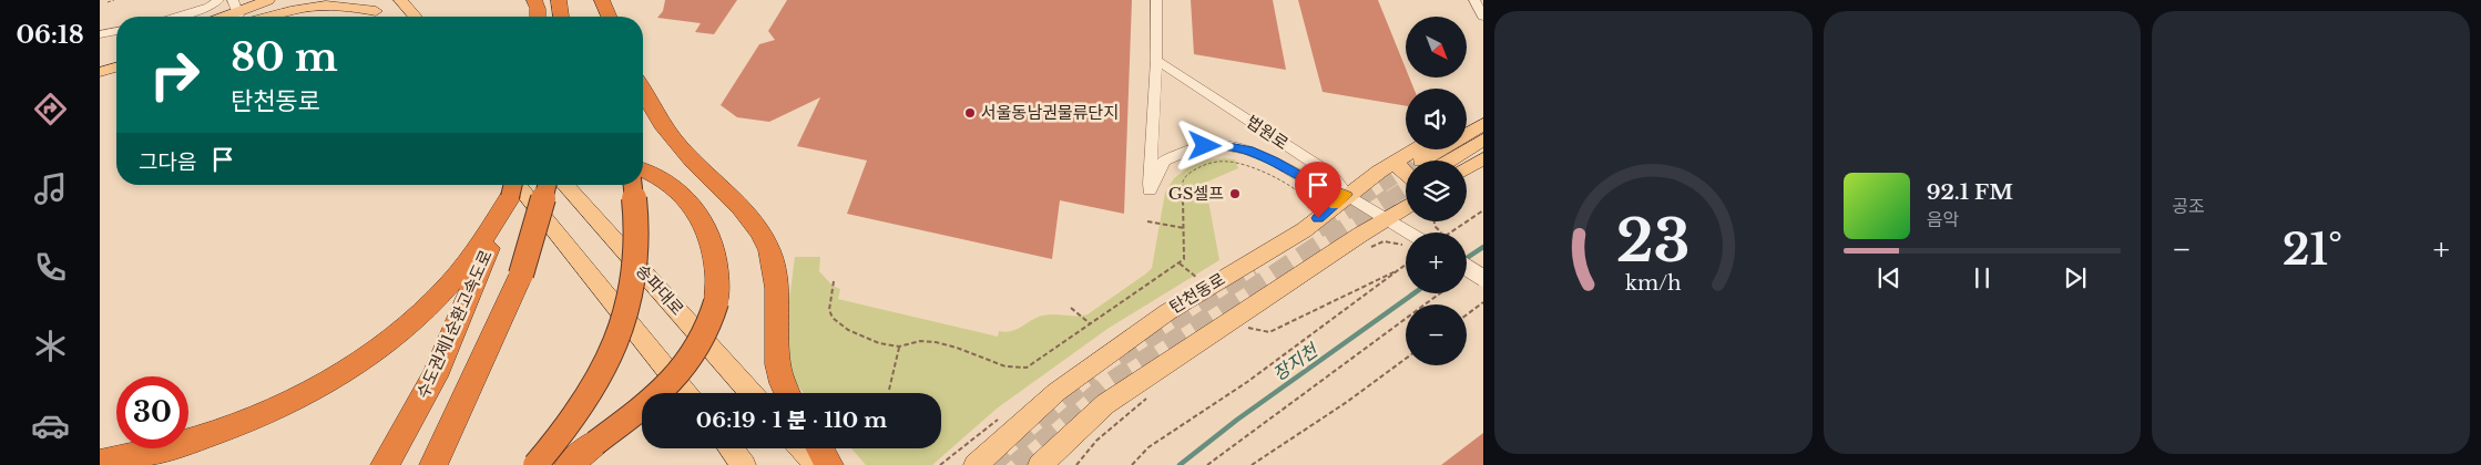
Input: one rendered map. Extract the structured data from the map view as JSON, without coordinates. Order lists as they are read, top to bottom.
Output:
{
  "streets": {
    "highway": ["수도권제1순환고속도로"],
    "main road": ["송파대로", "탄천동로"],
    "street": ["법원로"]
  },
  "crossings": [
    ["법원로", "탄천동로"]
  ],
  "water": ["장지천"],
  "places": ["서울동남권물류단지", "GS셀프"],
  "north": "bottom right",
  "page": {
    "tabs": "06:18",
    "tile": "공조",
    "map_buttons": ["+", "−"],
    "turn": ["80 m", "탄천동로"],
    "then": "그다음",
    "song": ["92.1 FM", "음악"],
    "heat": ["−", "21°", "+"],
    "limit": "30",
    "trip": "06:19 · 1 분 · 110 m",
    "gauge": ["23", "km/h"]
  }
}
